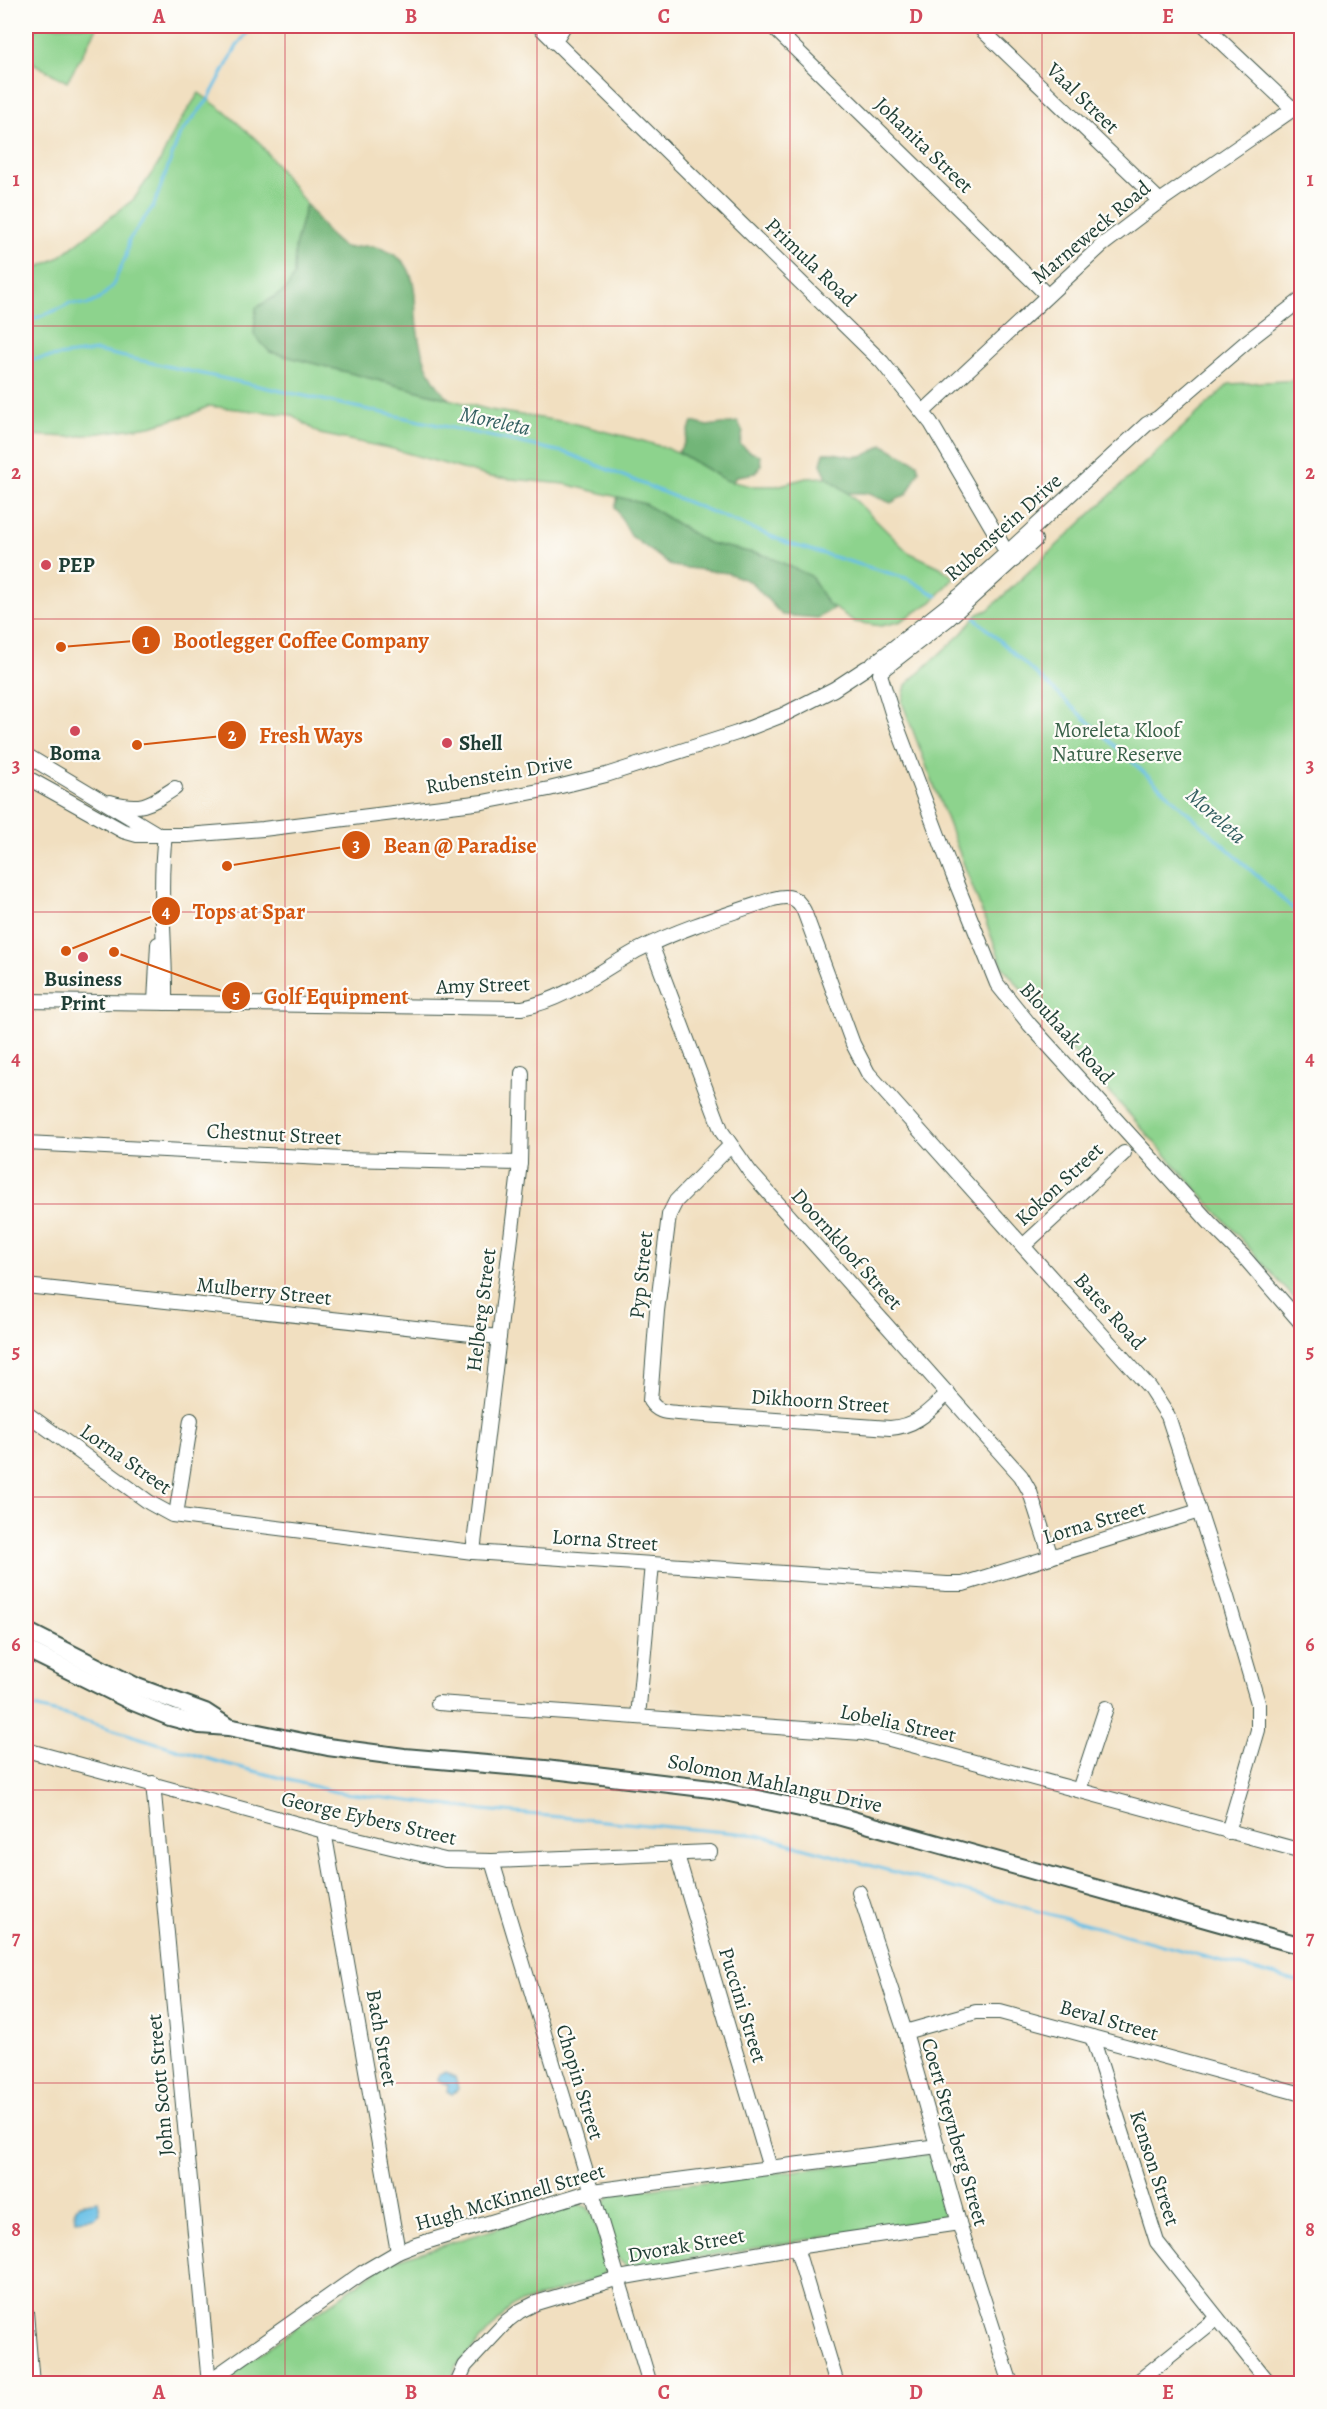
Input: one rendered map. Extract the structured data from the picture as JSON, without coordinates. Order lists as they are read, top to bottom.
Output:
{
  "streets": {
    "main road": ["Solomon Mahlangu Drive"],
    "street": [
      "Vaal Street",
      "Johanita Street",
      "Marneweck Road",
      "Primula Road",
      "Rubenstein Drive",
      "Amy Street",
      "Blouhaak Road",
      "Chestnut Street",
      "Kokon Street",
      "Doornkloof Street",
      "Pyp Street",
      "Mulberry Street",
      "Helberg Street",
      "Bates Road",
      "Dikhoorn Street",
      "Lorna Street",
      "Lobelia Street",
      "George Eybers Street",
      "Puccini Street",
      "Beval Street",
      "Bach Street",
      "Chopin Street",
      "John Scott Street",
      "Coert Steynberg Street",
      "Kenson Street",
      "Hugh McKinnell Street",
      "Dvorak Street"
    ]
  },
  "crossings": [
    ["Vaal Street", "Marneweck Road"],
    ["Johanita Street", "Marneweck Road"],
    ["Marneweck Road", "Primula Road"],
    ["Primula Road", "Rubenstein Drive"],
    ["Rubenstein Drive", "Blouhaak Road"],
    ["Amy Street", "Doornkloof Street"],
    ["Amy Street", "Bates Road"],
    ["Chestnut Street", "Helberg Street"],
    ["Kokon Street", "Bates Road"],
    ["Doornkloof Street", "Pyp Street"],
    ["Doornkloof Street", "Dikhoorn Street"],
    ["Doornkloof Street", "Lorna Street"],
    ["Pyp Street", "Dikhoorn Street"],
    ["Mulberry Street", "Helberg Street"],
    ["Helberg Street", "Lorna Street"],
    ["Bates Road", "Lorna Street"],
    ["Bates Road", "Lobelia Street"],
    ["George Eybers Street", "Puccini Street"],
    ["George Eybers Street", "Bach Street"],
    ["George Eybers Street", "Chopin Street"],
    ["George Eybers Street", "John Scott Street"],
    ["Puccini Street", "Hugh McKinnell Street"],
    ["Beval Street", "Coert Steynberg Street"],
    ["Beval Street", "Kenson Street"],
    ["Bach Street", "Hugh McKinnell Street"],
    ["Chopin Street", "Hugh McKinnell Street"],
    ["Chopin Street", "Dvorak Street"],
    ["John Scott Street", "Hugh McKinnell Street"],
    ["Coert Steynberg Street", "Hugh McKinnell Street"],
    ["Coert Steynberg Street", "Dvorak Street"]
  ],
  "water": ["Moreleta"],
  "parks": ["Moreleta Kloof Nature Reserve"],
  "places": [
    "PEP",
    "Bootlegger Coffee Company",
    "Boma",
    "Shell",
    "Fresh Ways",
    "Bean @ Paradise",
    "Tops at Spar",
    "Golf Equipment",
    "Business Print"
  ],
  "grid": {
    "columns": [
      "A",
      "B",
      "C",
      "D",
      "E"
    ],
    "rows": [
      "1",
      "2",
      "3",
      "4",
      "5",
      "6",
      "7",
      "8"
    ]
  }
}
